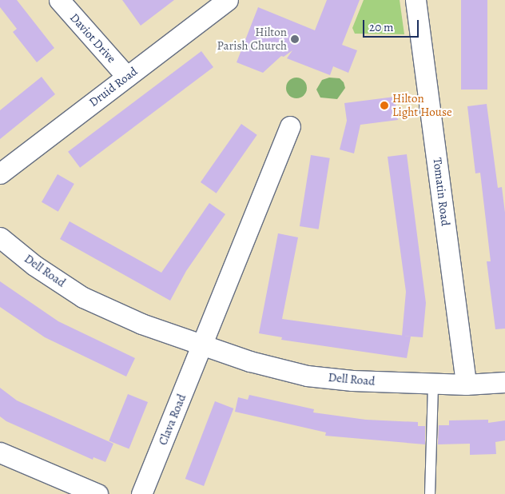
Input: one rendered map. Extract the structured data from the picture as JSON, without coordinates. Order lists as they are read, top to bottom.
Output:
{
  "streets": {
    "street": [
      "Daviot Drive",
      "Druid Road",
      "Tomatin Road",
      "Dell Road",
      "Clava Road"
    ]
  },
  "crossings": [
    ["Daviot Drive", "Druid Road"],
    ["Tomatin Road", "Dell Road"],
    ["Dell Road", "Clava Road"]
  ],
  "places": ["Hilton Parish Church", "Hilton Light House"],
  "scale_bar": "20 m"
}
